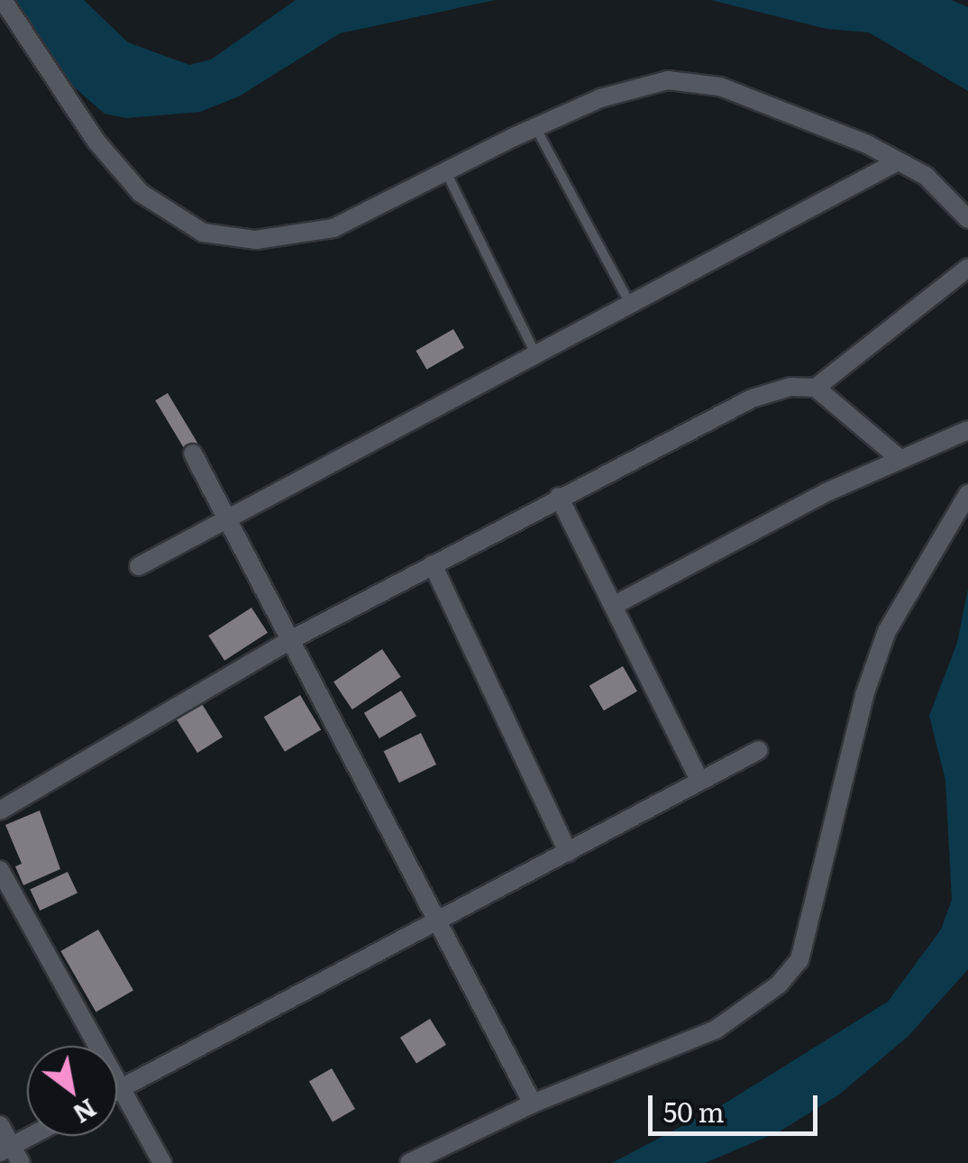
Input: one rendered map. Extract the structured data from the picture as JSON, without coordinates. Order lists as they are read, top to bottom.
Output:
{
  "scale_bar": "50 m",
  "north": "bottom right"
}
